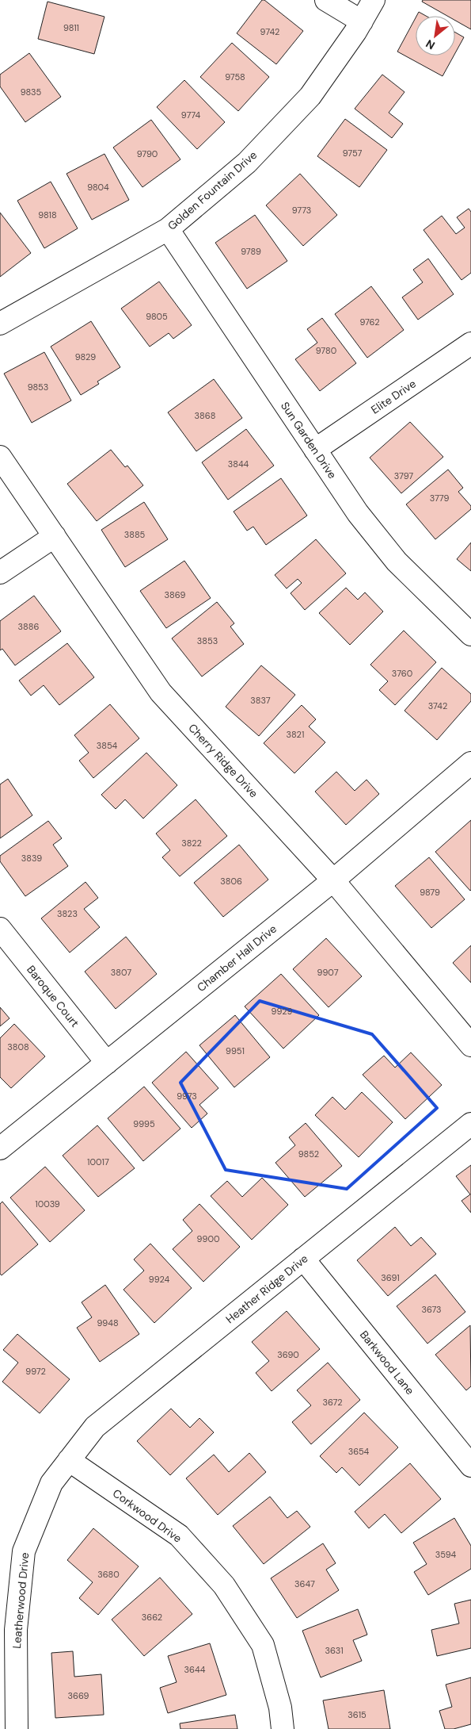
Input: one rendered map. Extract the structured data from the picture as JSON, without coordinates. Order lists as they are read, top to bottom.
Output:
{
  "streets": {
    "street": [
      "Golden Fountain Drive",
      "Elite Drive",
      "Sun Garden Drive",
      "Cherry Ridge Drive",
      "Chamber Hall Drive",
      "Baroque Court",
      "Heather Ridge Drive",
      "Barkwood Lane",
      "Corkwood Drive",
      "Leatherwood Drive"
    ]
  },
  "crossings": [
    ["Golden Fountain Drive", "Sun Garden Drive"],
    ["Elite Drive", "Sun Garden Drive"],
    ["Cherry Ridge Drive", "Chamber Hall Drive"],
    ["Chamber Hall Drive", "Baroque Court"],
    ["Heather Ridge Drive", "Barkwood Lane"],
    ["Heather Ridge Drive", "Corkwood Drive"],
    ["Heather Ridge Drive", "Leatherwood Drive"],
    ["Corkwood Drive", "Leatherwood Drive"]
  ],
  "house_numbers": [
    "9811",
    "9742",
    "9758",
    "9835",
    "9774",
    "9757",
    "9790",
    "9804",
    "9773",
    "9818",
    "9789",
    "9805",
    "9762",
    "9780",
    "9829",
    "9853",
    "3868",
    "3844",
    "3797",
    "3779",
    "3885",
    "3869",
    "3886",
    "3853",
    "3760",
    "3837",
    "3742",
    "3821",
    "3854",
    "3822",
    "3839",
    "3806",
    "9879",
    "3823",
    "3807",
    "9907",
    "9929",
    "3808",
    "9951",
    "9973",
    "9995",
    "9852",
    "10017",
    "10039",
    "9900",
    "3691",
    "9924",
    "3673",
    "9948",
    "3690",
    "9972",
    "3672",
    "3654",
    "3594",
    "3680",
    "3647",
    "3662",
    "3631",
    "3644",
    "3669",
    "3615"
  ],
  "north": "bottom left"
}
